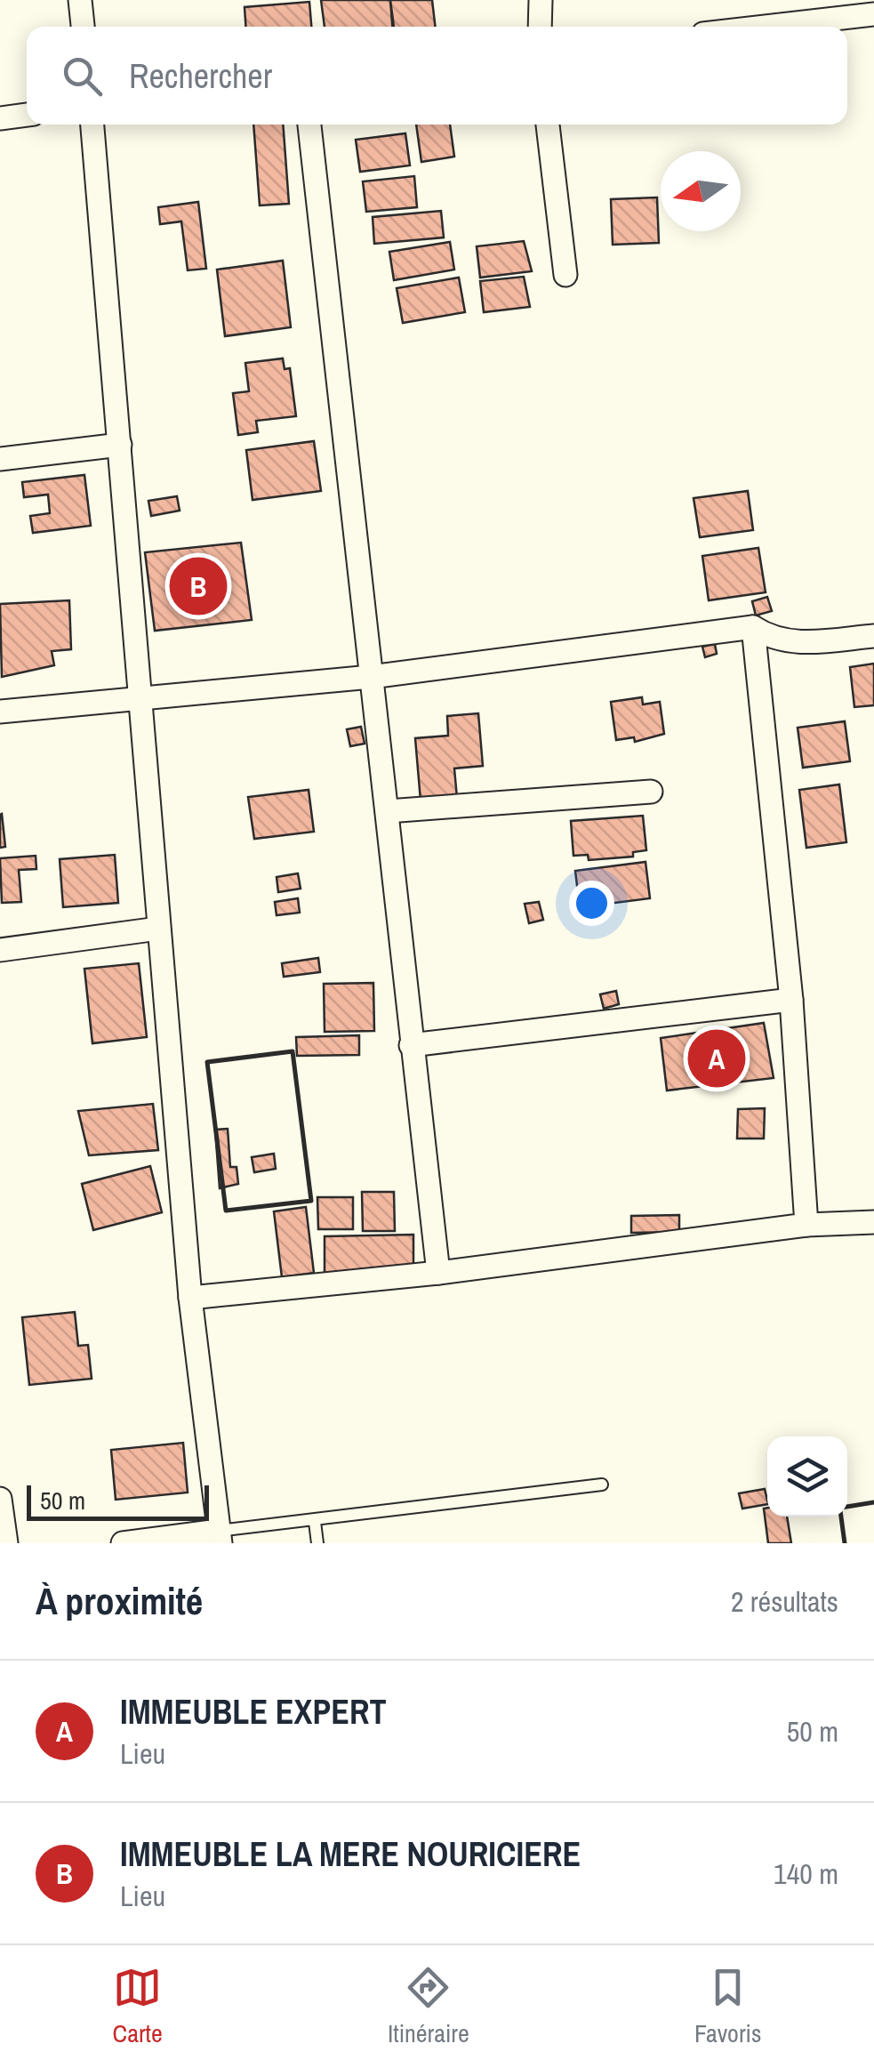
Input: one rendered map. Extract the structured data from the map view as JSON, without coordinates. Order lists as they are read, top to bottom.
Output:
{
  "scale_bar": "50 m",
  "north": "left",
  "page": {
    "search": "Rechercher",
    "pins": ["B", "A"],
    "scale": "50 m",
    "heading": ["À proximité", "2 résultats"],
    "list": [
      {
        "mark": "A",
        "name": "IMMEUBLE EXPERT",
        "note": "Lieu",
        "value": "50 m"
      },
      {
        "mark": "B",
        "name": "IMMEUBLE LA MERE NOURICIERE",
        "note": "Lieu",
        "value": "140 m"
      }
    ],
    "nav": ["Carte", "Itinéraire", "Favoris"]
  }
}
